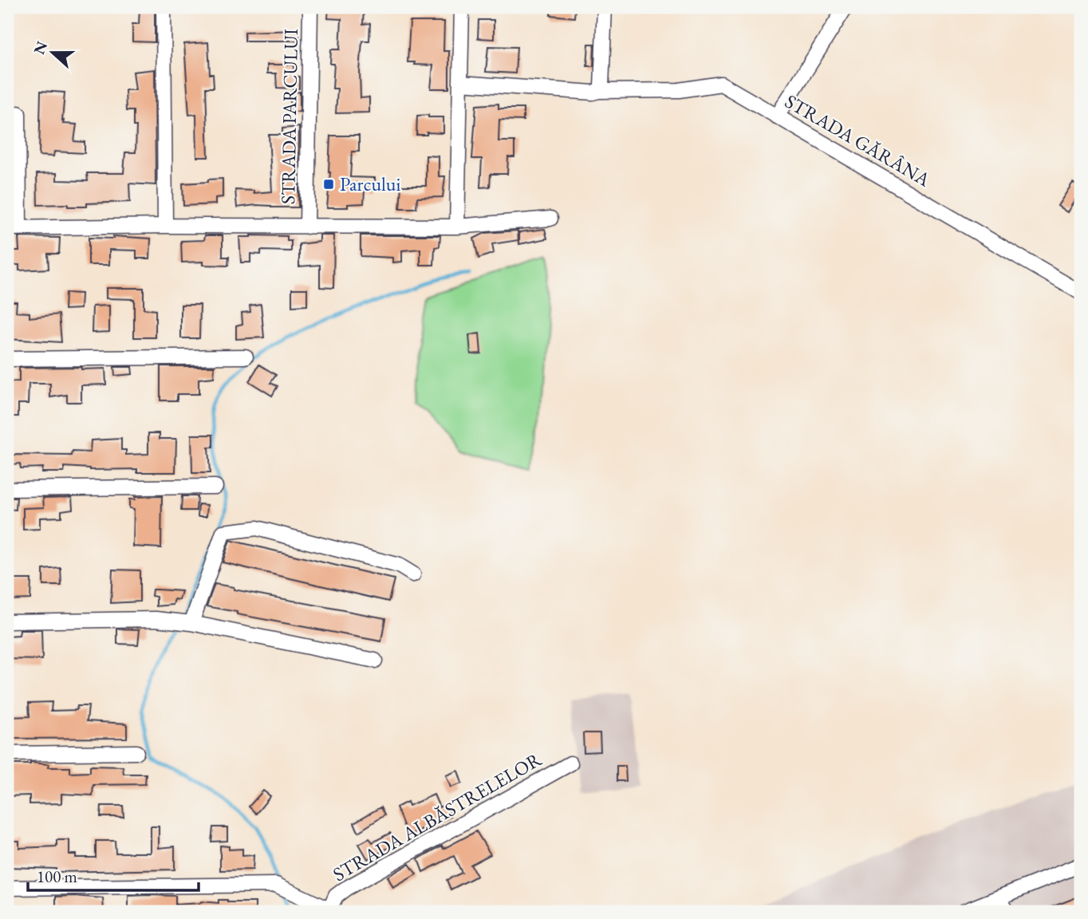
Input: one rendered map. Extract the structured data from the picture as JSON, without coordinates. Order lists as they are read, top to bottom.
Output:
{
  "streets": {
    "street": ["STRADA PARCULUI", "STRADA GĂRÂNA", "STRADA ALBĂSTRELELOR"]
  },
  "places": {
    "transit": ["Parcului"]
  },
  "scale_bar": "100 m",
  "north": "left"
}
